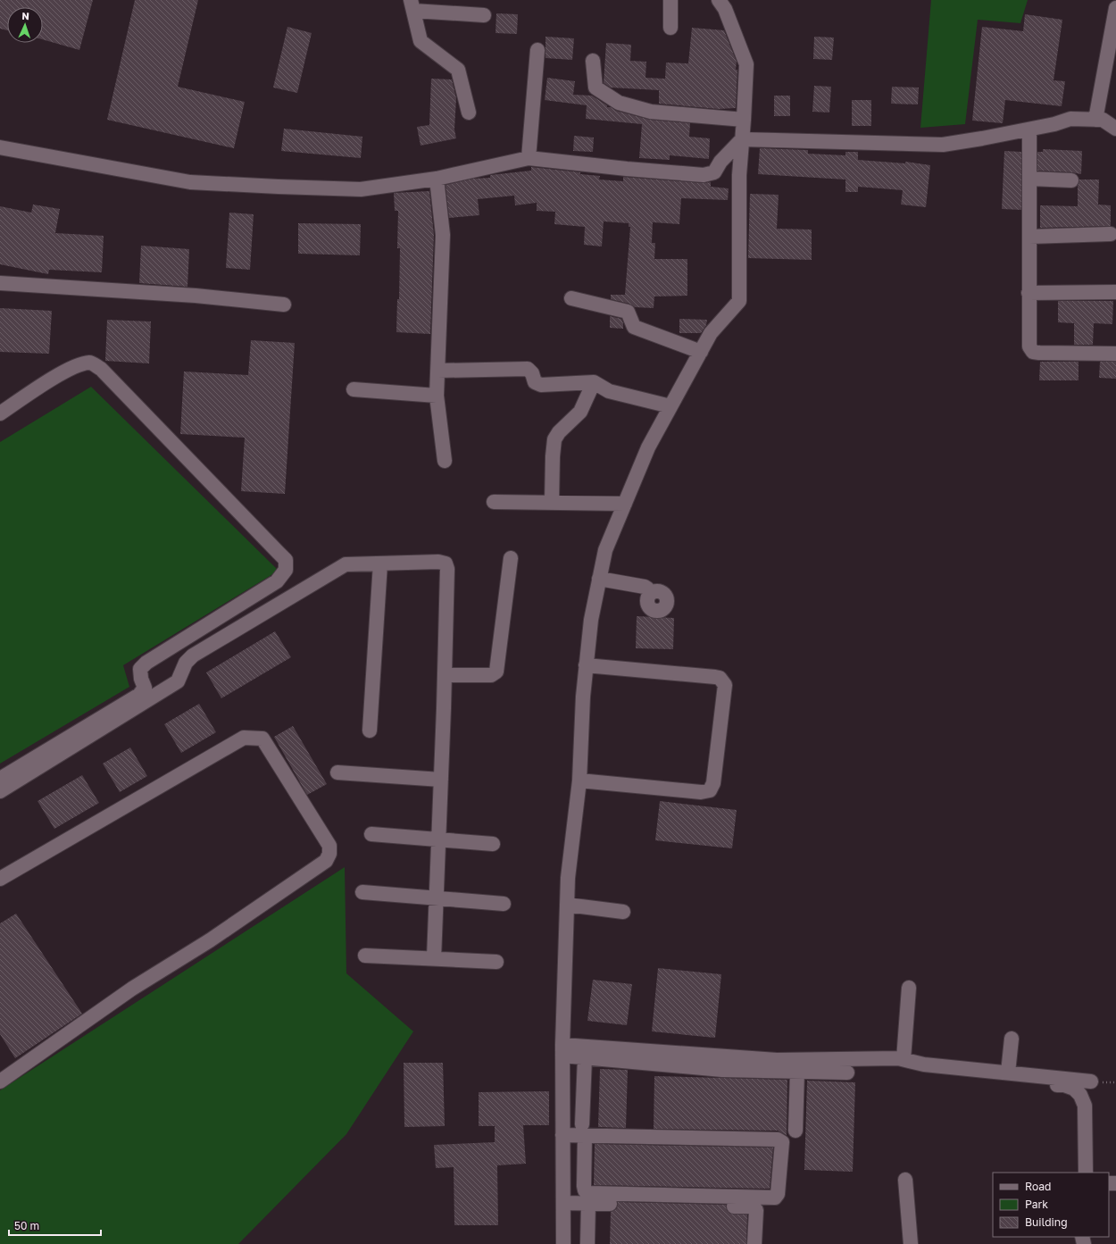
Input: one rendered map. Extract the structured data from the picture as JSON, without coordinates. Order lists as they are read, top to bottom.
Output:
{
  "legend": ["Road", "Park", "Building"],
  "scale_bar": "50 m",
  "north": "top"
}
